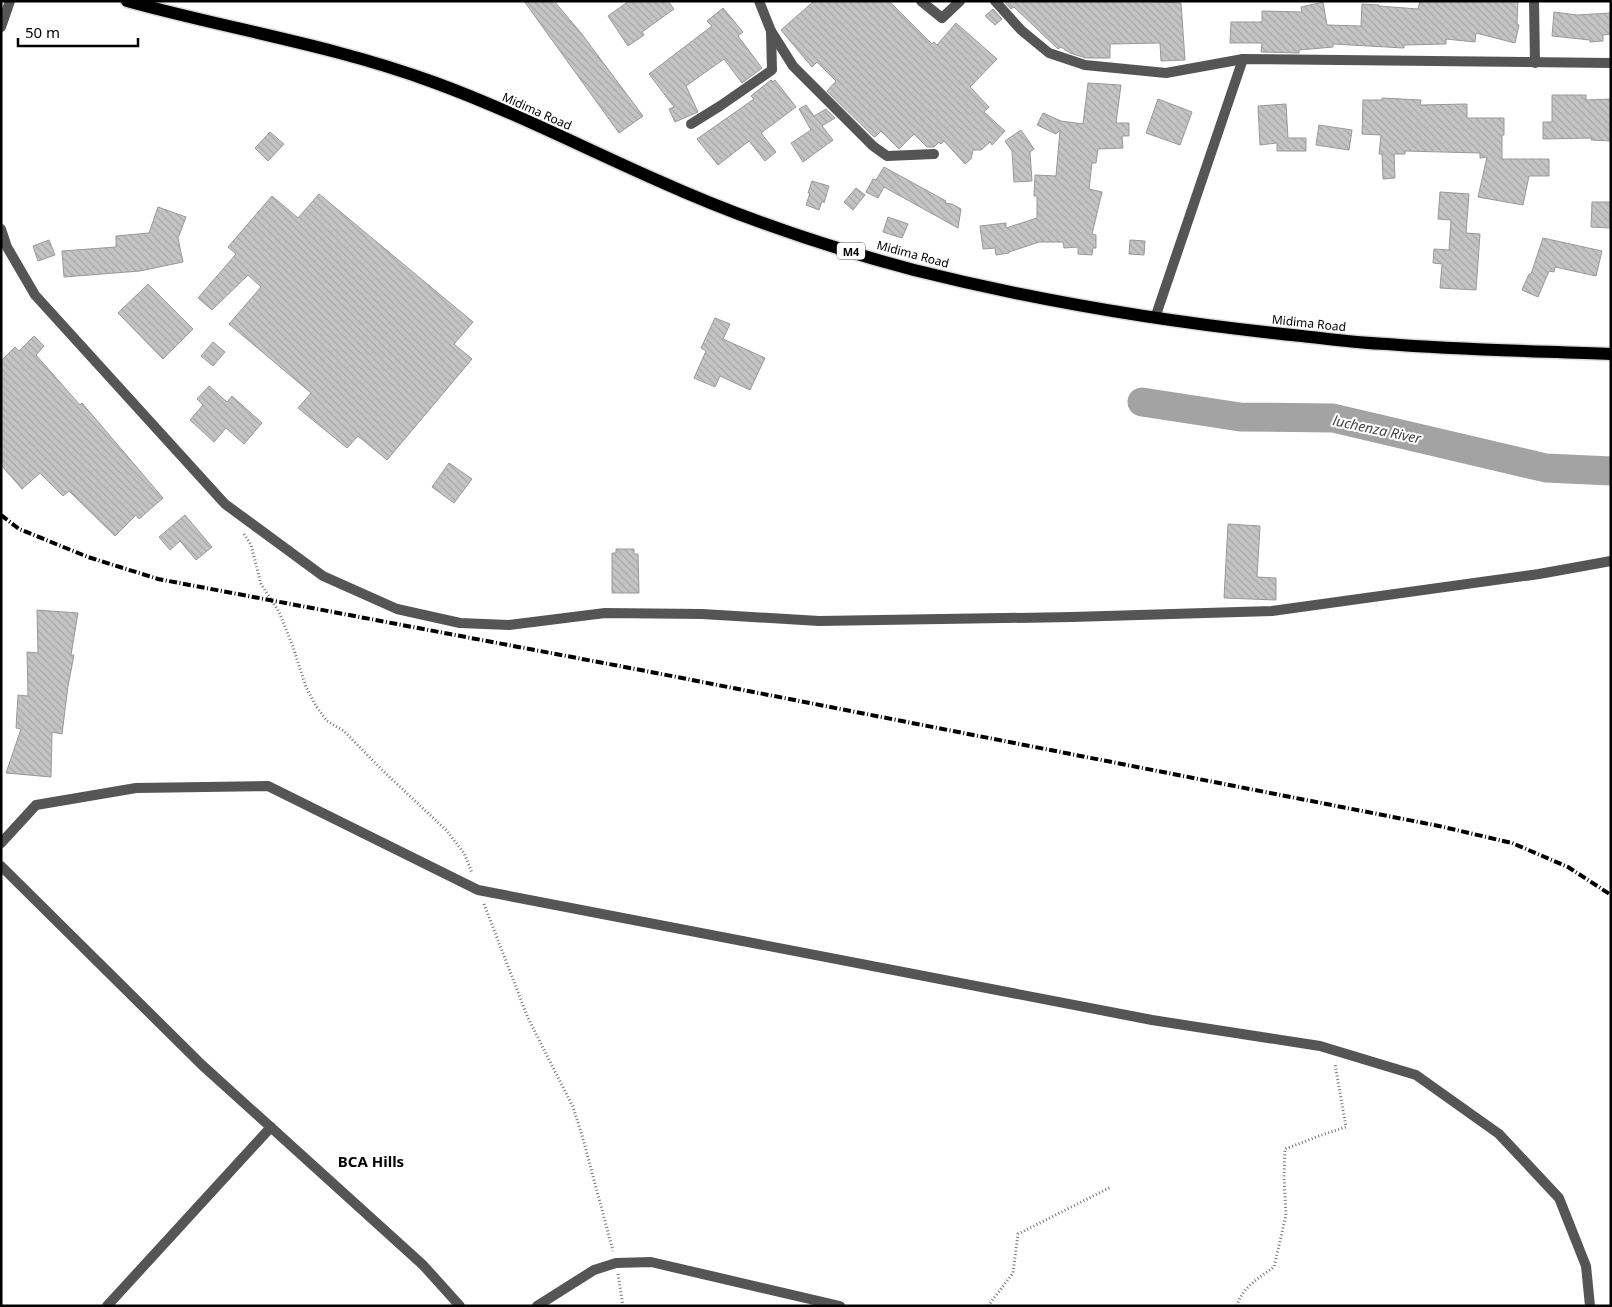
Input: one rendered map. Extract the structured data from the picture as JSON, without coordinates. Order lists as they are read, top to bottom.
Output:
{
  "streets": {
    "main road": ["Midima Road", "M4"]
  },
  "districts": ["BCA Hills"],
  "water": ["luchenza River"],
  "scale_bar": "50 m"
}
